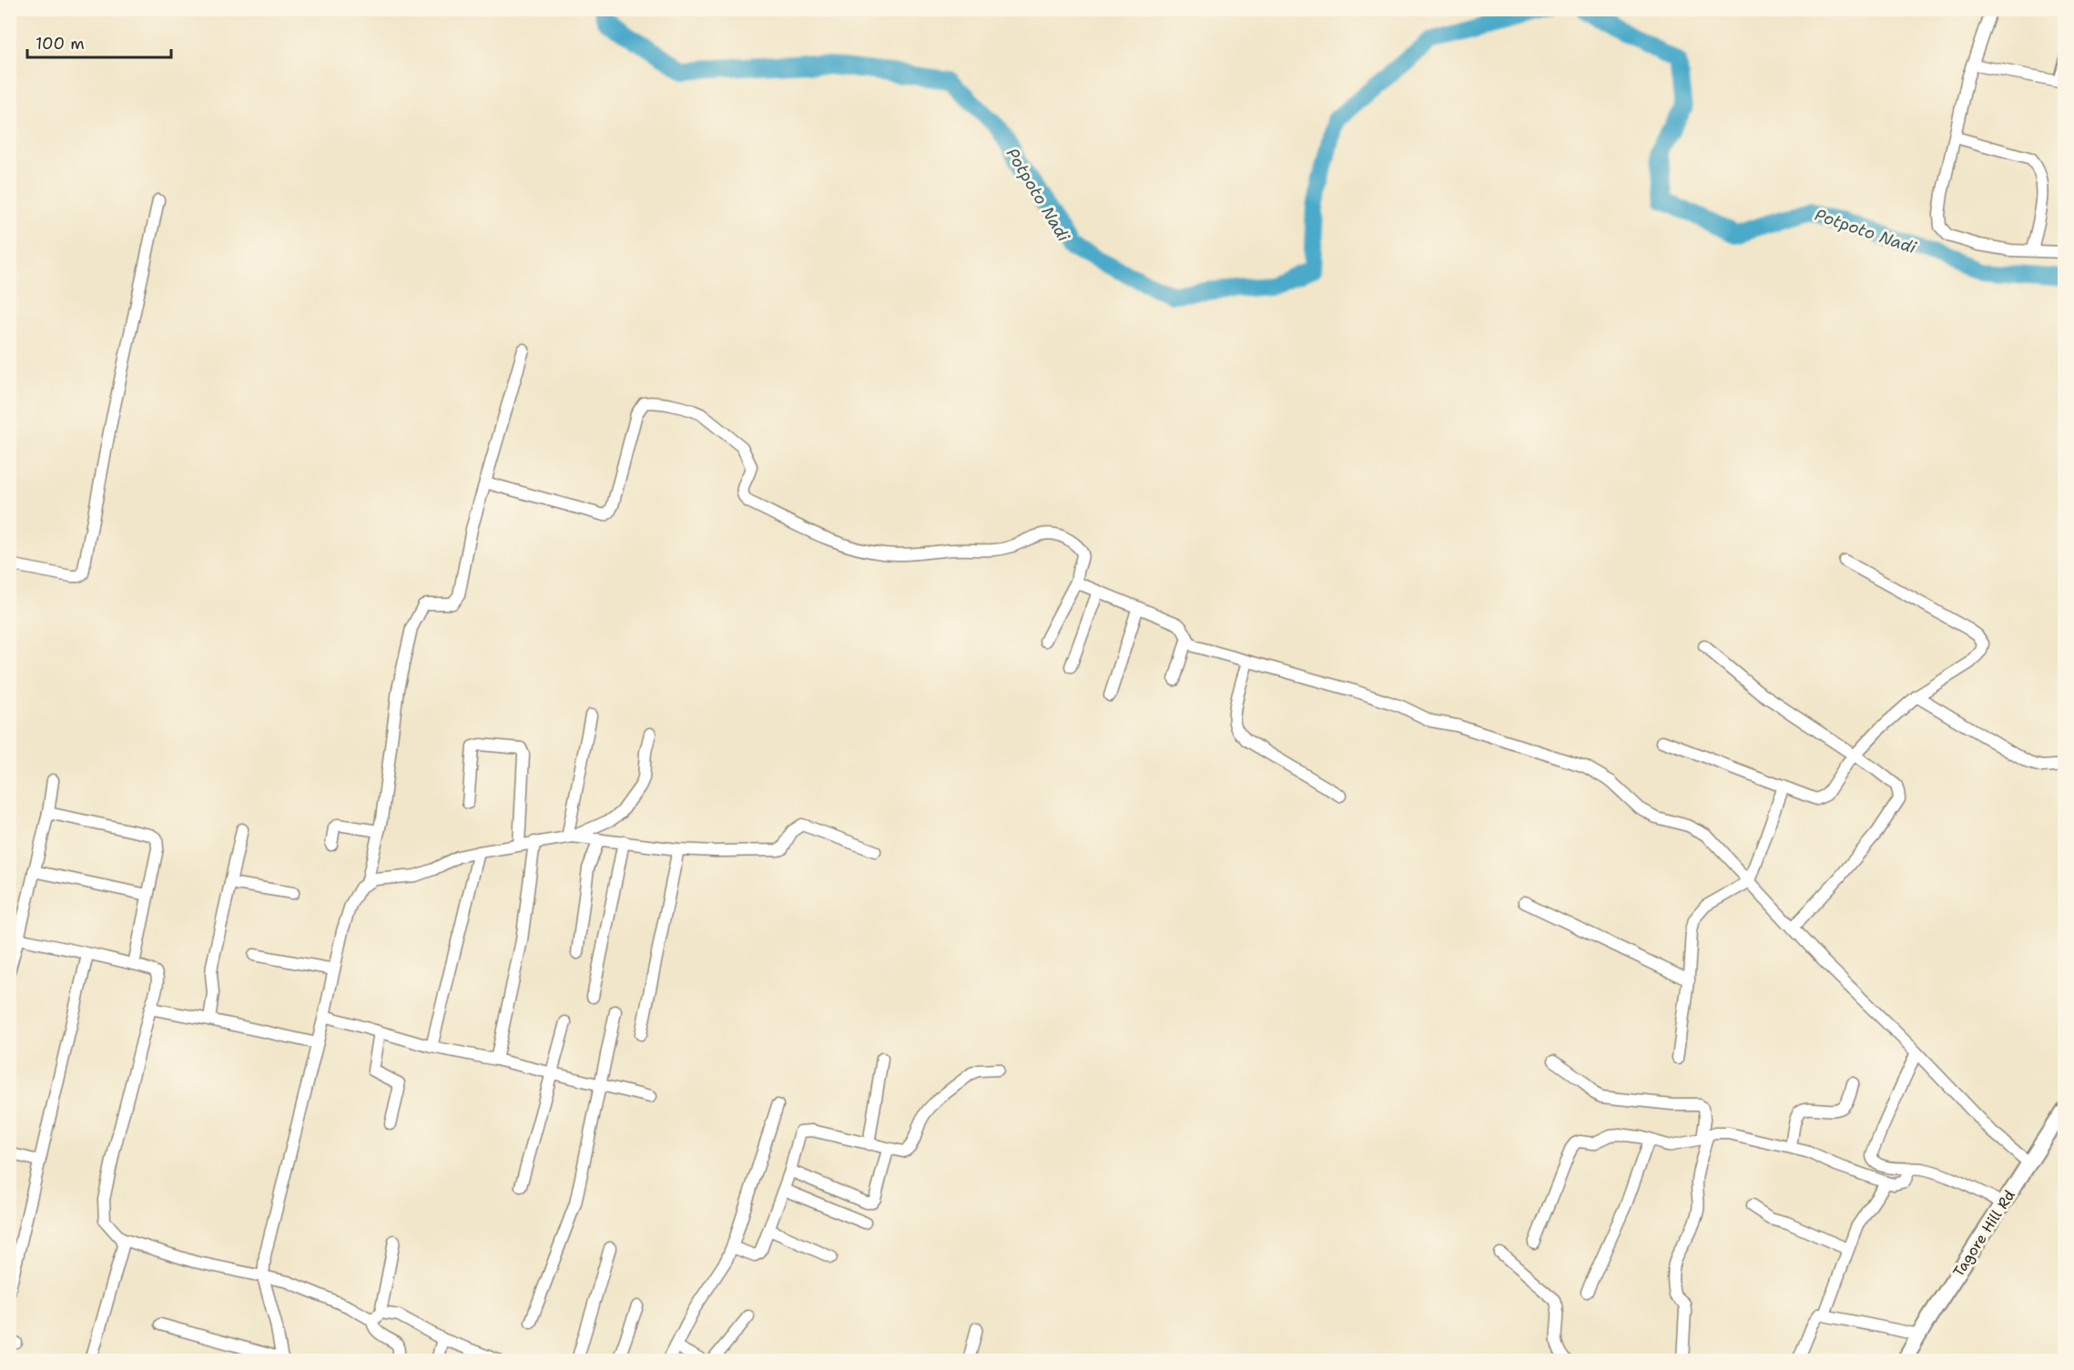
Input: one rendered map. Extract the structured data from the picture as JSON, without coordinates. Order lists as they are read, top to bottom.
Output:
{
  "streets": {
    "main road": ["Tagore Hill Rd"]
  },
  "water": ["Potpoto Nadi"],
  "scale_bar": "100 m"
}
